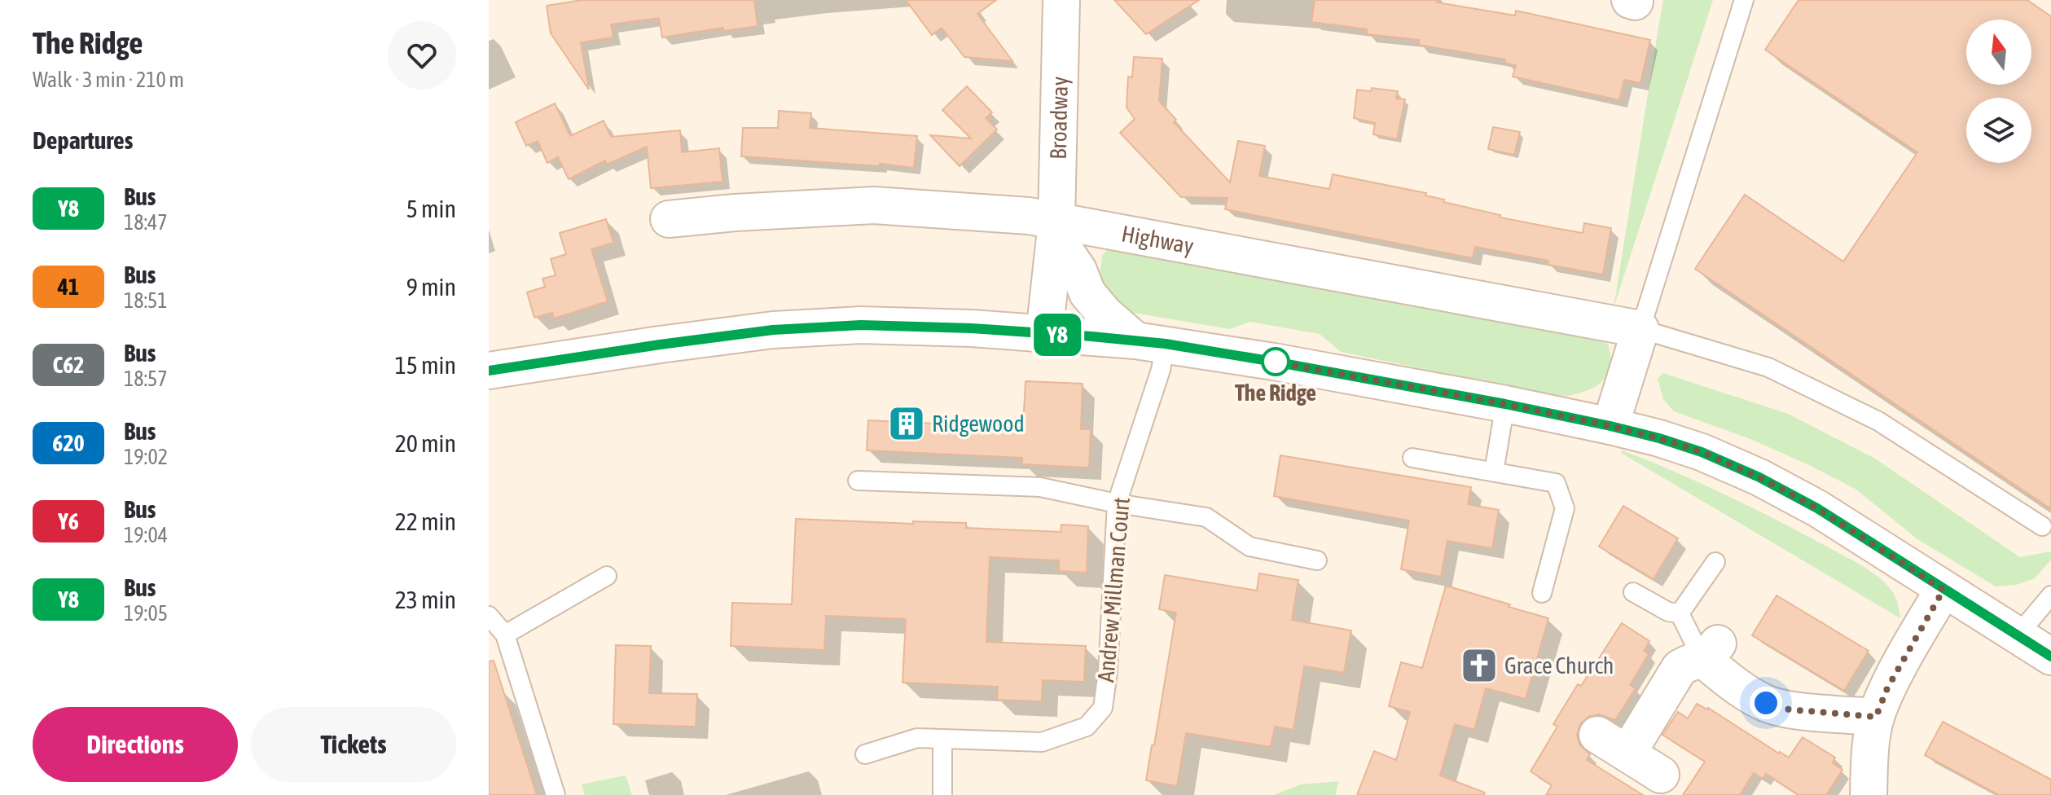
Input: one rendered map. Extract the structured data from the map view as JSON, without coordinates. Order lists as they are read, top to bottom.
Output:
{
  "streets": {
    "street": ["Broadway", "Highway"],
    "lane": ["Andrew Millman Court"]
  },
  "crossings": [
    ["Broadway", "Highway"]
  ],
  "places": {
    "other": ["The Ridge"],
    "building": ["Ridgewood"],
    "church": ["Grace Church"]
  },
  "lines": ["bus line Y8"],
  "north": "top",
  "page": {
    "heading": [
      ["The Ridge", "Walk · 3 min · 210 m"],
      "Departures"
    ],
    "on_map": "Y8",
    "list": [
      {
        "mark": "Y8",
        "name": "Bus",
        "note": "18:47",
        "value": "5 min"
      },
      {
        "mark": "41",
        "name": "Bus",
        "note": "18:51",
        "value": "9 min"
      },
      {
        "mark": "C62",
        "name": "Bus",
        "note": "18:57",
        "value": "15 min"
      },
      {
        "mark": "620",
        "name": "Bus",
        "note": "19:02",
        "value": "20 min"
      },
      {
        "mark": "Y6",
        "name": "Bus",
        "note": "19:04",
        "value": "22 min"
      },
      {
        "mark": "Y8",
        "name": "Bus",
        "note": "19:05",
        "value": "23 min"
      }
    ],
    "buttons": ["Directions", "Tickets"]
  }
}
